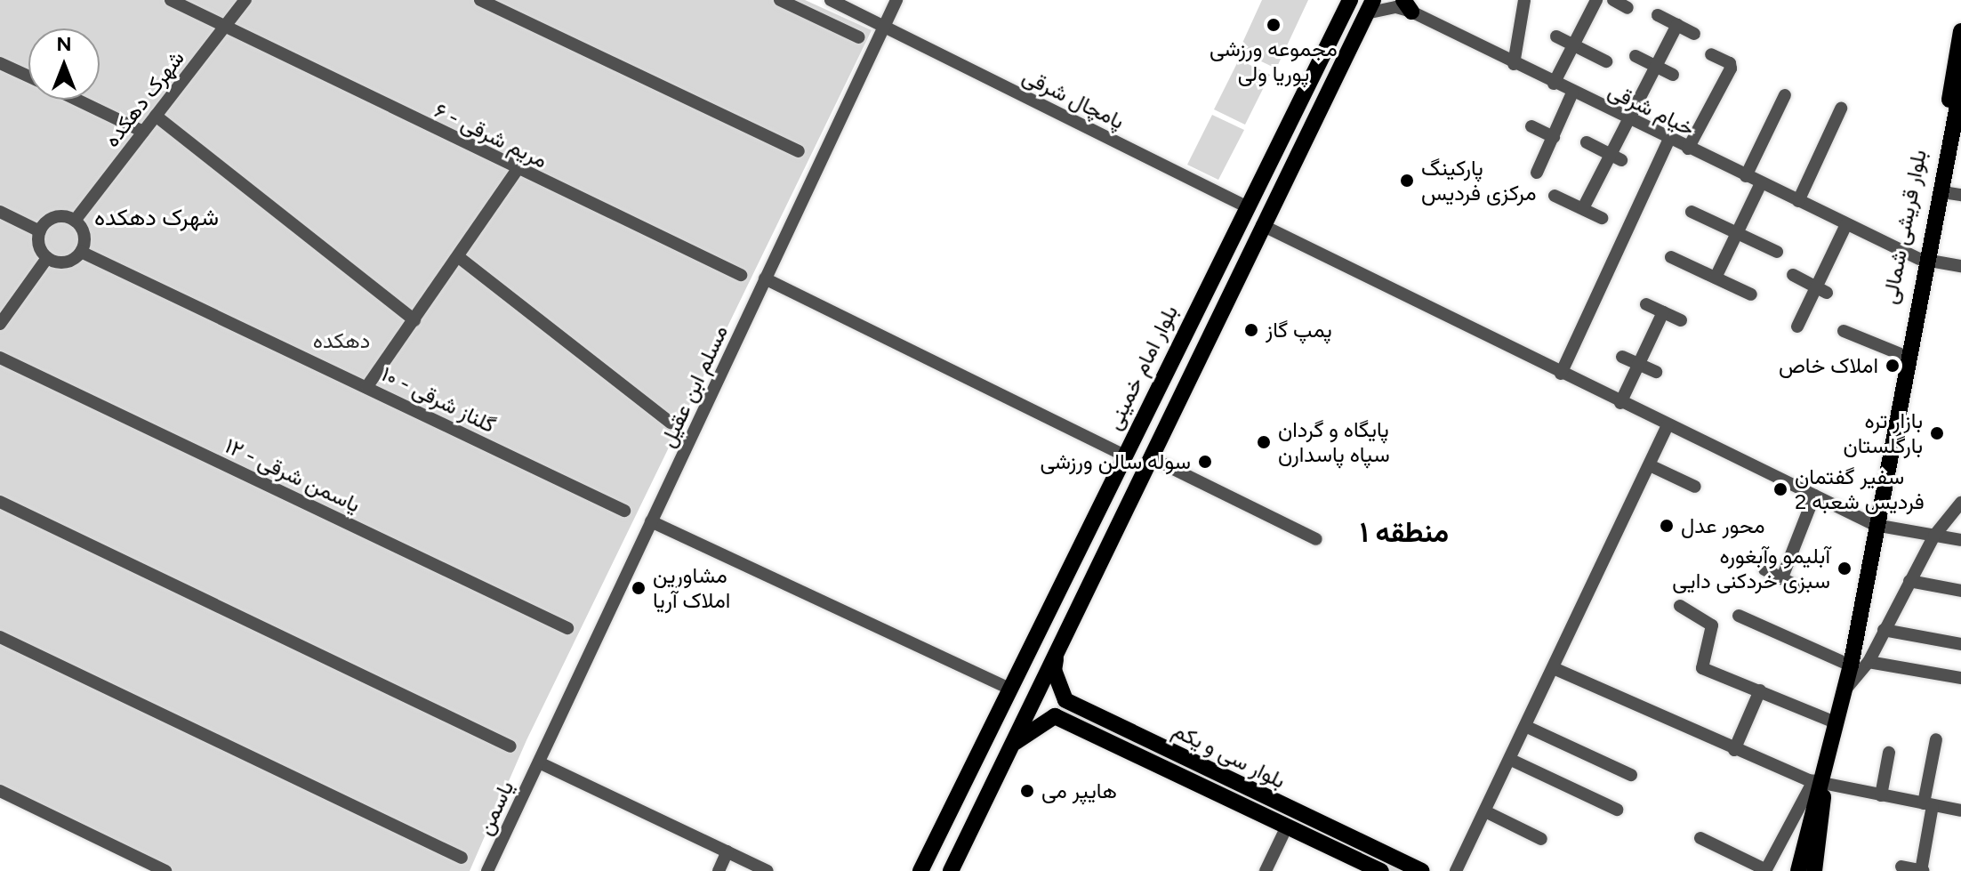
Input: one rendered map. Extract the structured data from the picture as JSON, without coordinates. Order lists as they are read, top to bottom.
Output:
{
  "streets": {
    "main road": ["بلوار قریشی شمالی", "بلوار امام خمینی", "بلوار سی و یکم"],
    "street": [
      "شهرک دهکده",
      "پامچال شرقی",
      "خیام شرقی",
      "مریم شرقی - ۶",
      "مسلم ابن عقیل",
      "گلناز شرقی - ۱۰",
      "یاسمن شرقی - ۱۲",
      "یاسمن"
    ]
  },
  "crossings": [
    ["شهرک دهکده", "مریم شرقی - ۶"],
    ["شهرک دهکده", "گلناز شرقی - ۱۰"],
    ["پامچال شرقی", "بلوار امام خمینی"],
    ["پامچال شرقی", "مسلم ابن عقیل"],
    ["خیام شرقی", "بلوار قریشی شمالی"],
    ["مسلم ابن عقیل", "یاسمن"]
  ],
  "districts": ["شهرک دهکده", "منطقه ۱"],
  "parks": ["دهکده"],
  "places": [
    "مجموعه ورزشی پوریا ولی",
    "پارکینگ مرکزی فردیس",
    "پمپ گاز",
    "املاک خاص",
    "بازار تره بارگلستان",
    "پایگاه و گردان سپاه پاسدارن",
    "سوله سالن ورزشی",
    "سفیر گفتمان فردیس شعبه 2",
    "محور عدل",
    "آبلیمو وآبغوره سبزی خردکنی دایی",
    "مشاورین املاک آریا",
    "هایپر می"
  ],
  "north": "top"
}
